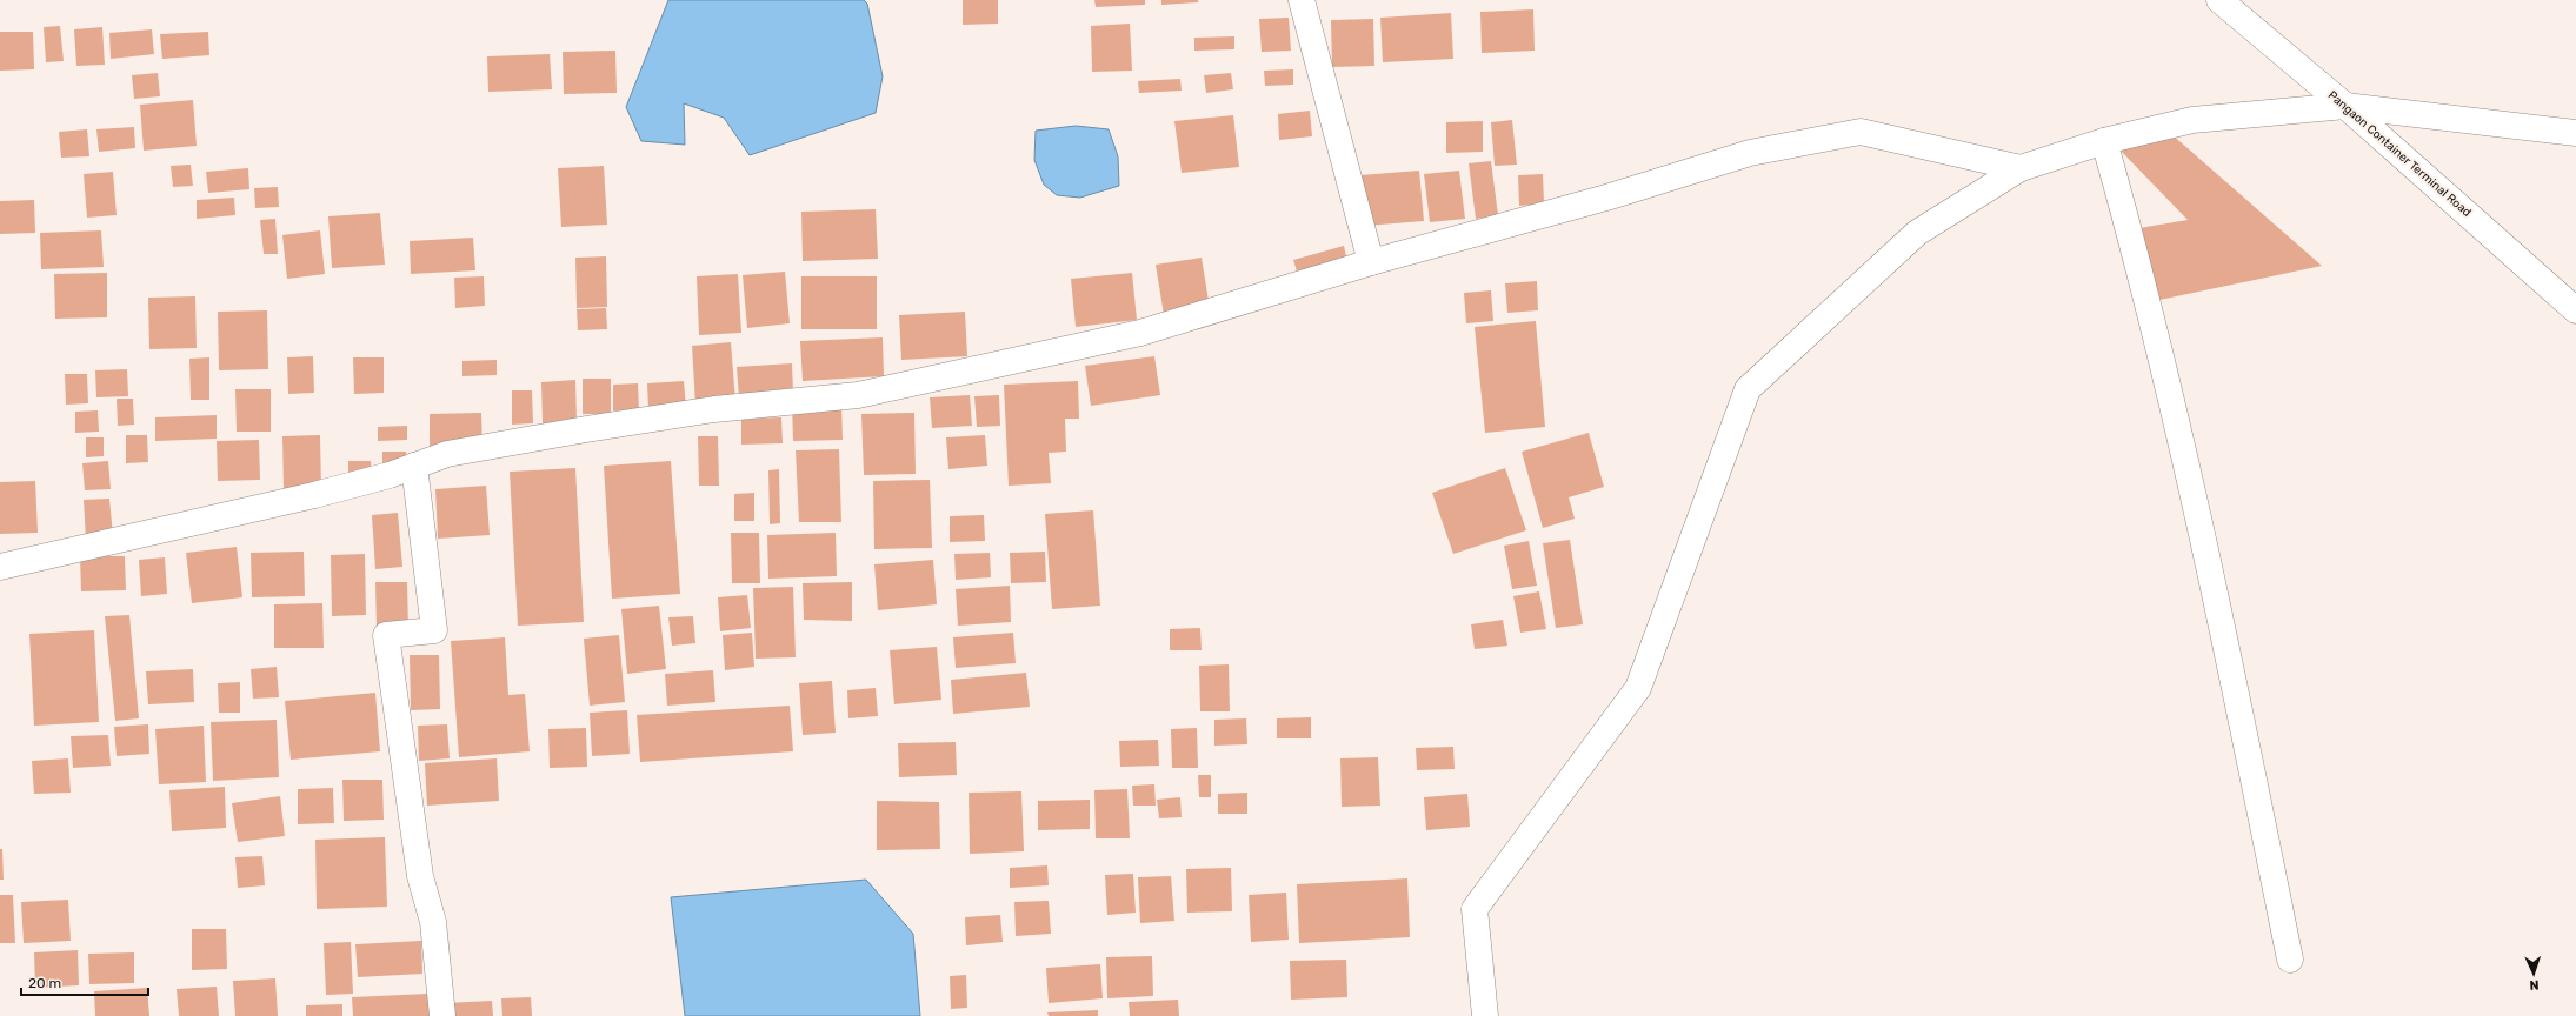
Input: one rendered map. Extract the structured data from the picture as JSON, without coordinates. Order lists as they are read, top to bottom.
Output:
{
  "streets": {
    "main road": ["Pangaon Container Terminal Road"]
  },
  "scale_bar": "20 m",
  "north": "bottom"
}
